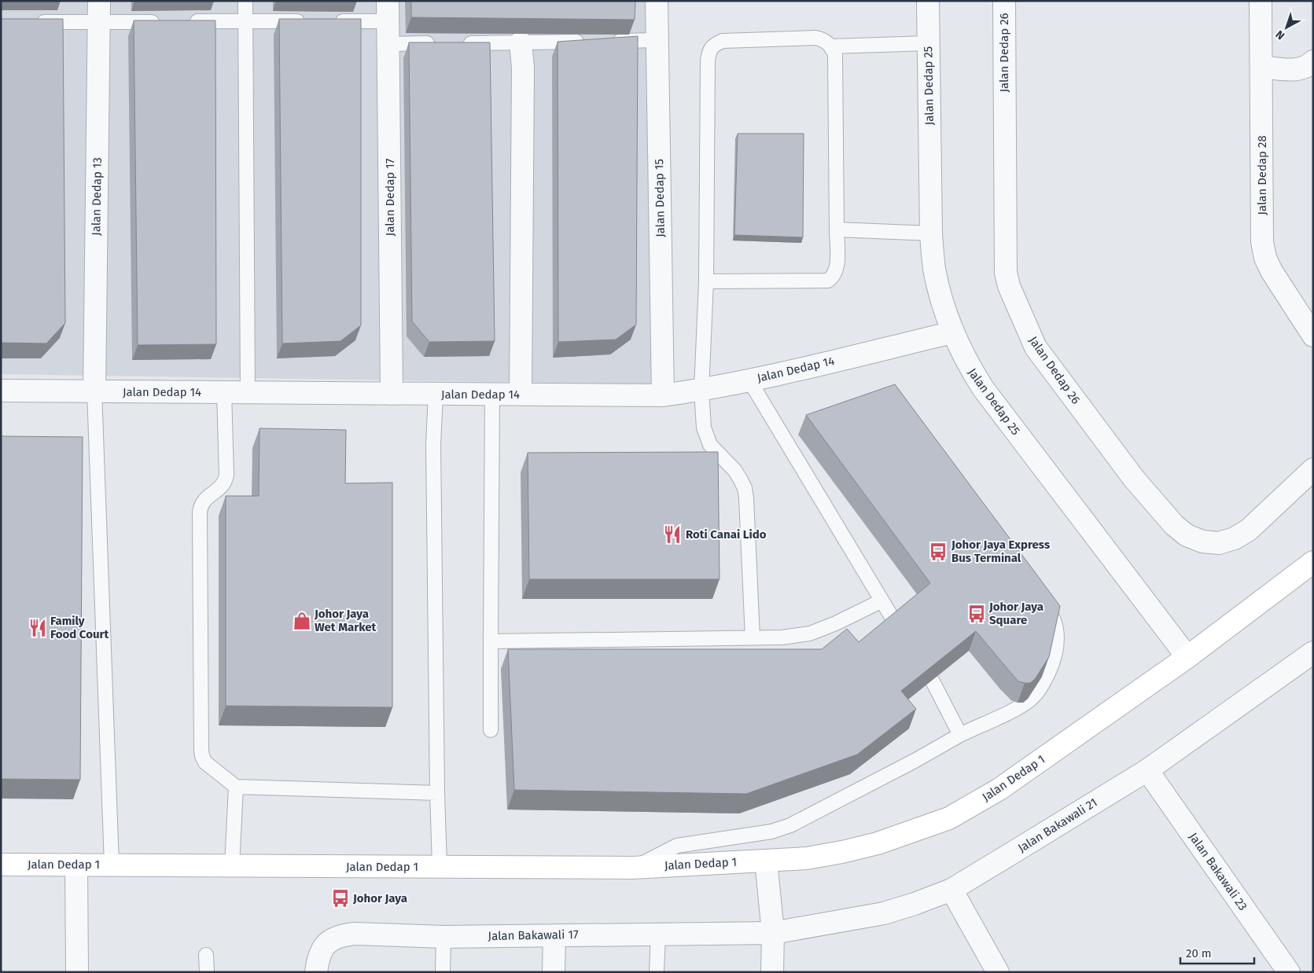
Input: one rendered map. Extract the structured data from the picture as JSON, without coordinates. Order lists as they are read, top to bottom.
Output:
{
  "streets": {
    "main road": ["Jalan Dedap 1"],
    "street": [
      "Jalan Dedap 26",
      "Jalan Dedap 25",
      "Jalan Dedap 28",
      "Jalan Dedap 13",
      "Jalan Dedap 17",
      "Jalan Dedap 15",
      "Jalan Dedap 14",
      "Jalan Bakawali 21",
      "Jalan Bakawali 23",
      "Jalan Bakawali 17"
    ]
  },
  "crossings": [
    ["Jalan Dedap 25", "Jalan Dedap 14"],
    ["Jalan Dedap 25", "Jalan Dedap 1"],
    ["Jalan Dedap 13", "Jalan Dedap 14"],
    ["Jalan Dedap 17", "Jalan Dedap 14"],
    ["Jalan Dedap 15", "Jalan Dedap 14"],
    ["Jalan Bakawali 21", "Jalan Bakawali 23"],
    ["Jalan Bakawali 21", "Jalan Bakawali 17"]
  ],
  "places": {
    "restaurant": ["Roti Canai Lido", "Family Food Court"],
    "bus stop": ["Johor Jaya Express Bus Terminal", "Johor Jaya Square", "Johor Jaya"],
    "shop": ["Johor Jaya Wet Market"]
  },
  "scale_bar": "20 m",
  "north": "bottom left"
}
